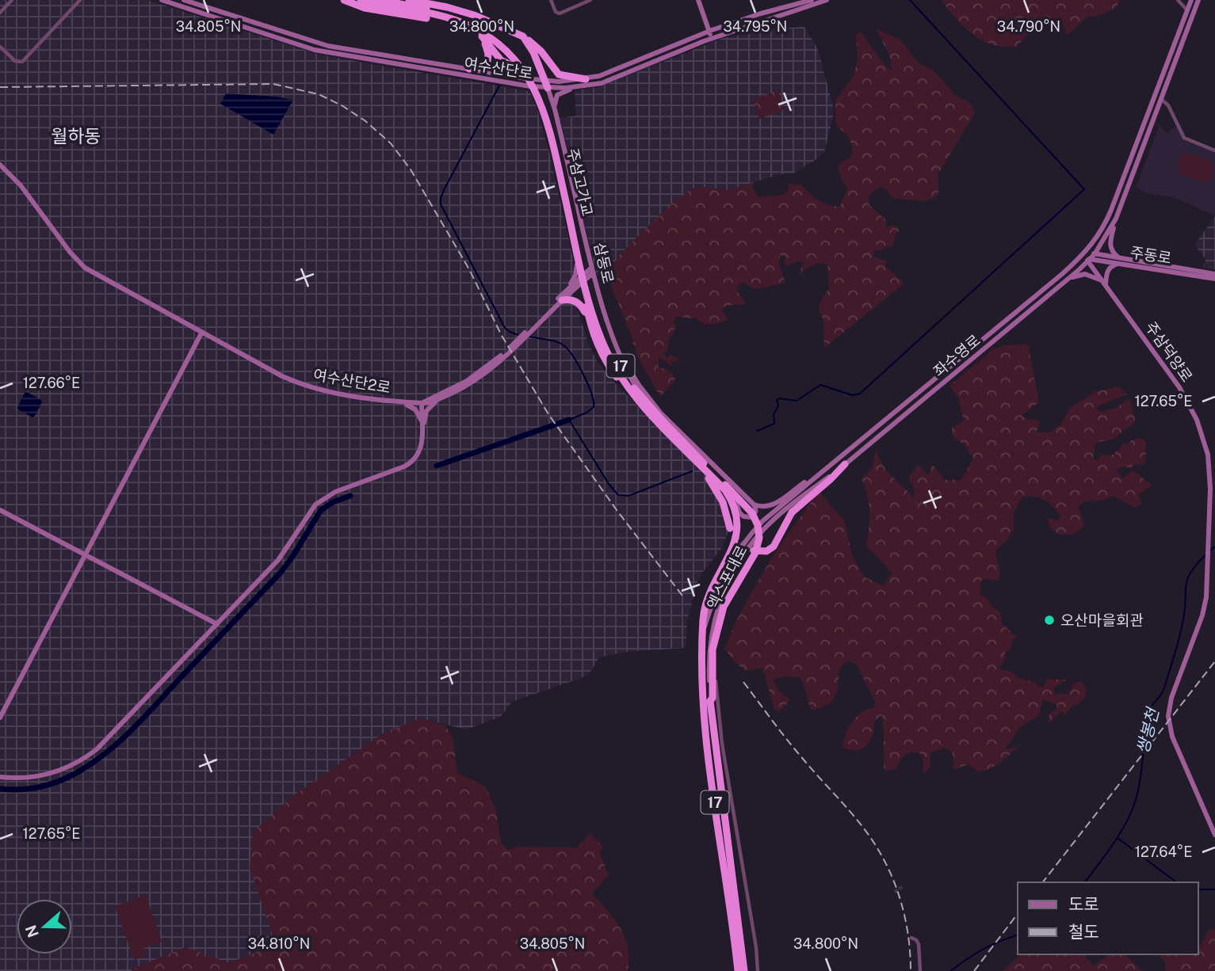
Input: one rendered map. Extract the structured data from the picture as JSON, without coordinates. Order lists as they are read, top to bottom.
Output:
{
  "streets": {
    "highway": ["주삼고가교", "17", "엑스포대로"],
    "street": [
      "여수산단로",
      "주동로",
      "삼동로",
      "주삼덕양로",
      "좌수영로",
      "여수산단2로"
    ]
  },
  "crossings": [
    ["여수산단로", "삼동로"],
    ["주삼고가교", "17"],
    ["주삼고가교", "엑스포대로"],
    ["주동로", "주삼덕양로"],
    ["주동로", "좌수영로"],
    ["주삼덕양로", "좌수영로"],
    ["좌수영로", "엑스포대로"]
  ],
  "districts": ["월하동"],
  "water": ["쌍봉천"],
  "places": ["오산마을회관"],
  "legend": ["도로", "철도"],
  "north": "left",
  "coordinates": [
    "34.805°N",
    "34.800°N",
    "34.795°N",
    "34.790°N",
    "127.66°E",
    "127.65°E",
    "127.64°E",
    "34.810°N"
  ]
}
